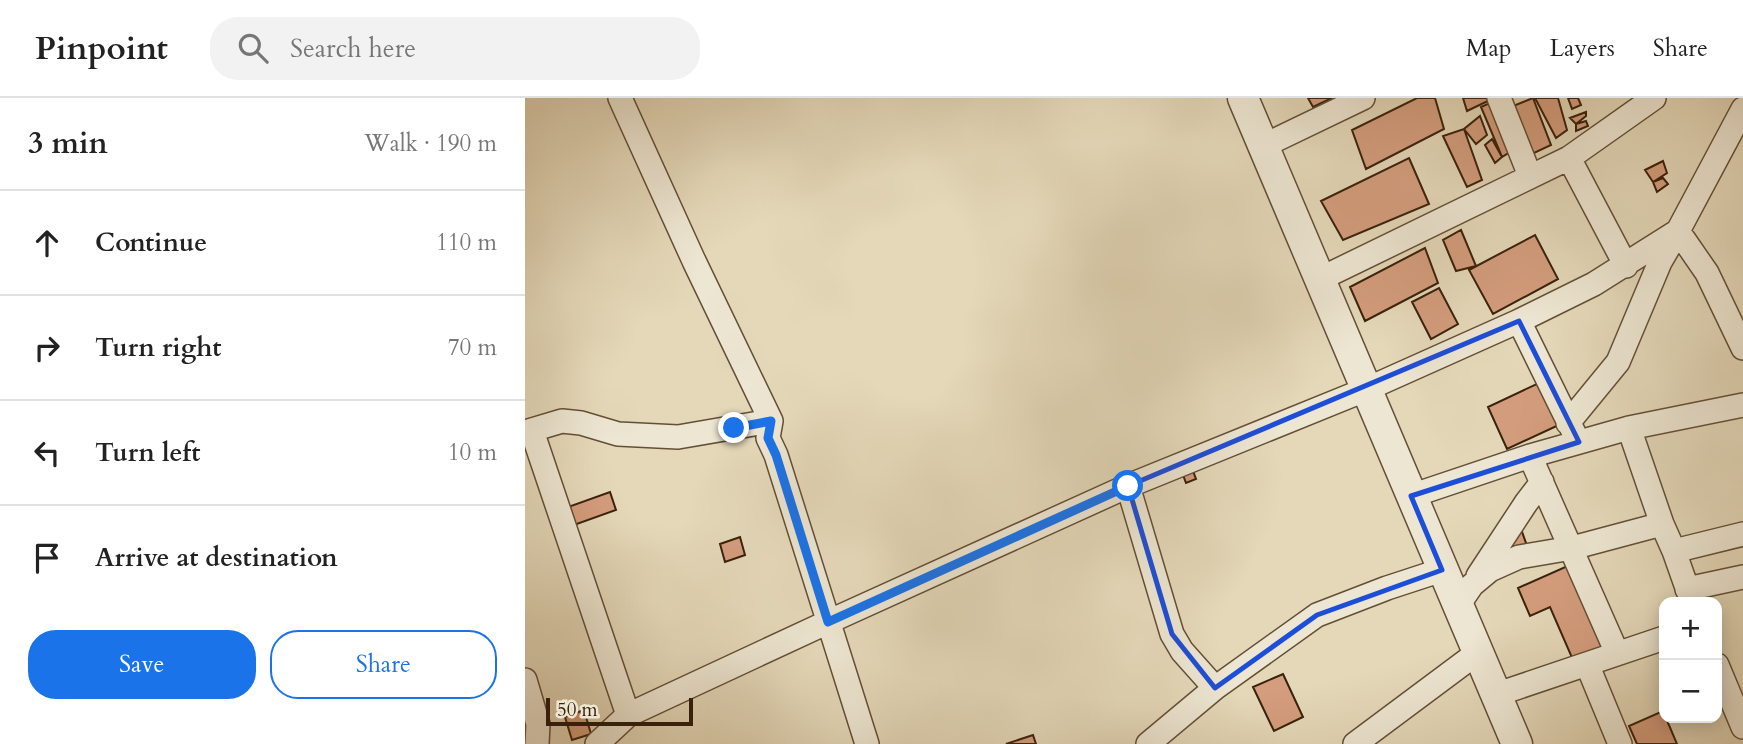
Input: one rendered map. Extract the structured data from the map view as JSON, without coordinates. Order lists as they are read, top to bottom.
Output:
{
  "scale_bar": "50 m",
  "page": {
    "header": "Pinpoint",
    "search": "Search here",
    "nav": ["Map", "Layers", "Share"],
    "heading": ["3 min", "Walk · 190 m"],
    "list": [
      ["Continue", "110 m"],
      ["Turn right", "70 m"],
      ["Turn left", "10 m"],
      "Arrive at destination"
    ],
    "map_buttons": ["+", "−"],
    "buttons": ["Save", "Share"],
    "scale": "50 m"
  }
}
